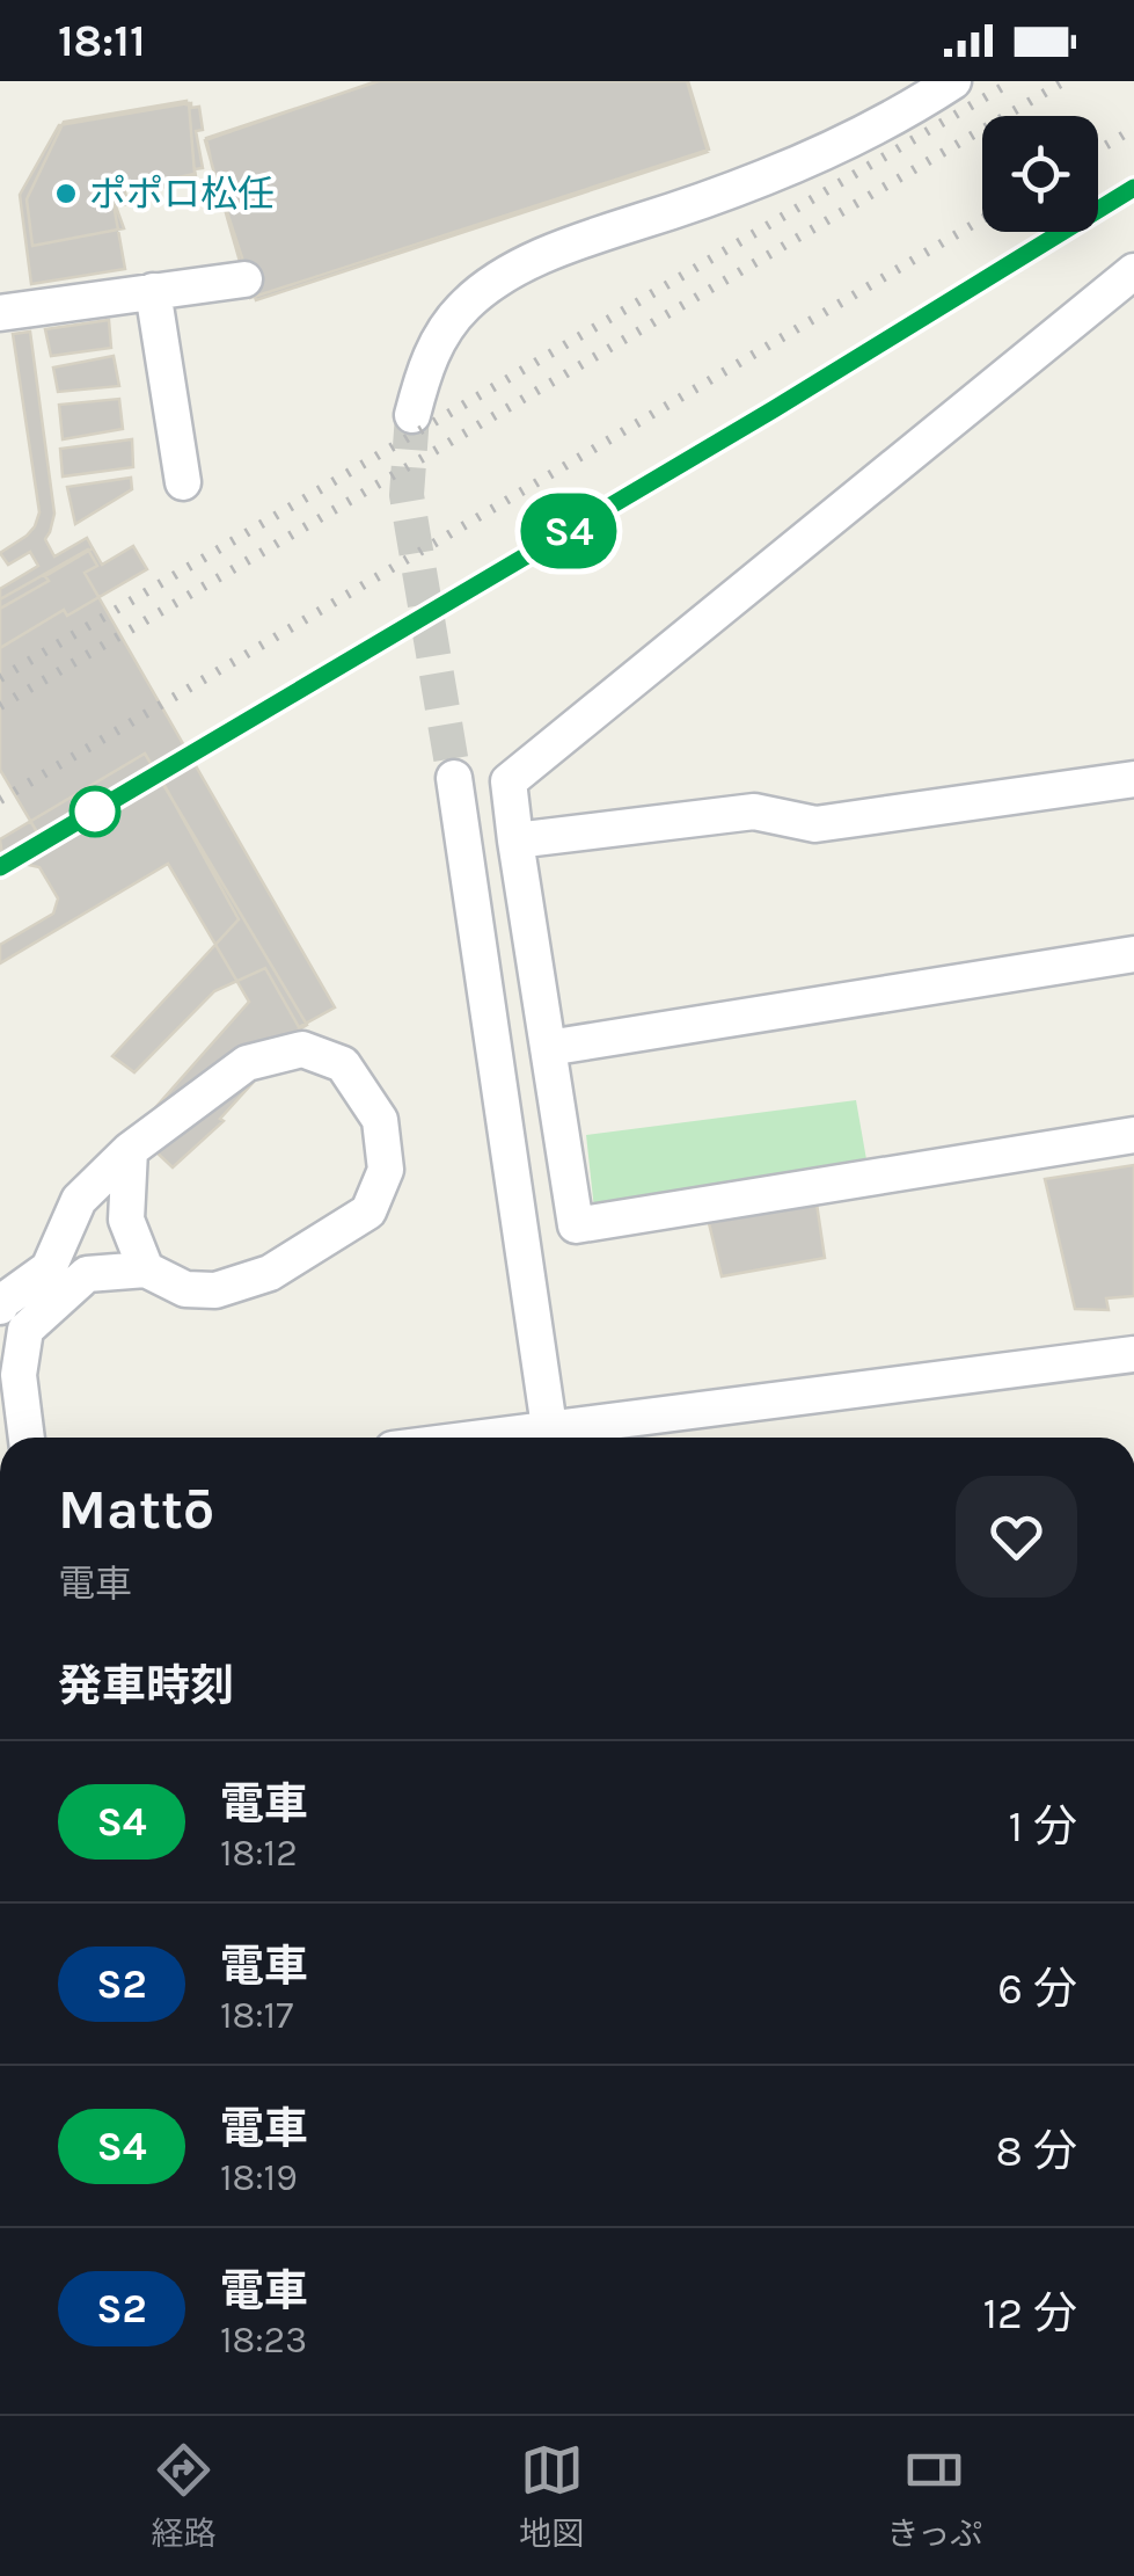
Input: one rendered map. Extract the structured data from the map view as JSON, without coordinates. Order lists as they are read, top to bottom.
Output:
{
  "places": ["ポポロ松任"],
  "page": {
    "status": "18:11",
    "on_map": "S4",
    "heading": [
      ["Mattō", "電車"],
      "発車時刻"
    ],
    "list": [
      {
        "mark": "S4",
        "name": "電車",
        "note": "18:12",
        "value": "1 分"
      },
      {
        "mark": "S2",
        "name": "電車",
        "note": "18:17",
        "value": "6 分"
      },
      {
        "mark": "S4",
        "name": "電車",
        "note": "18:19",
        "value": "8 分"
      },
      {
        "mark": "S2",
        "name": "電車",
        "note": "18:23",
        "value": "12 分"
      }
    ],
    "tabs": ["経路", "地図", "きっぷ"]
  }
}
